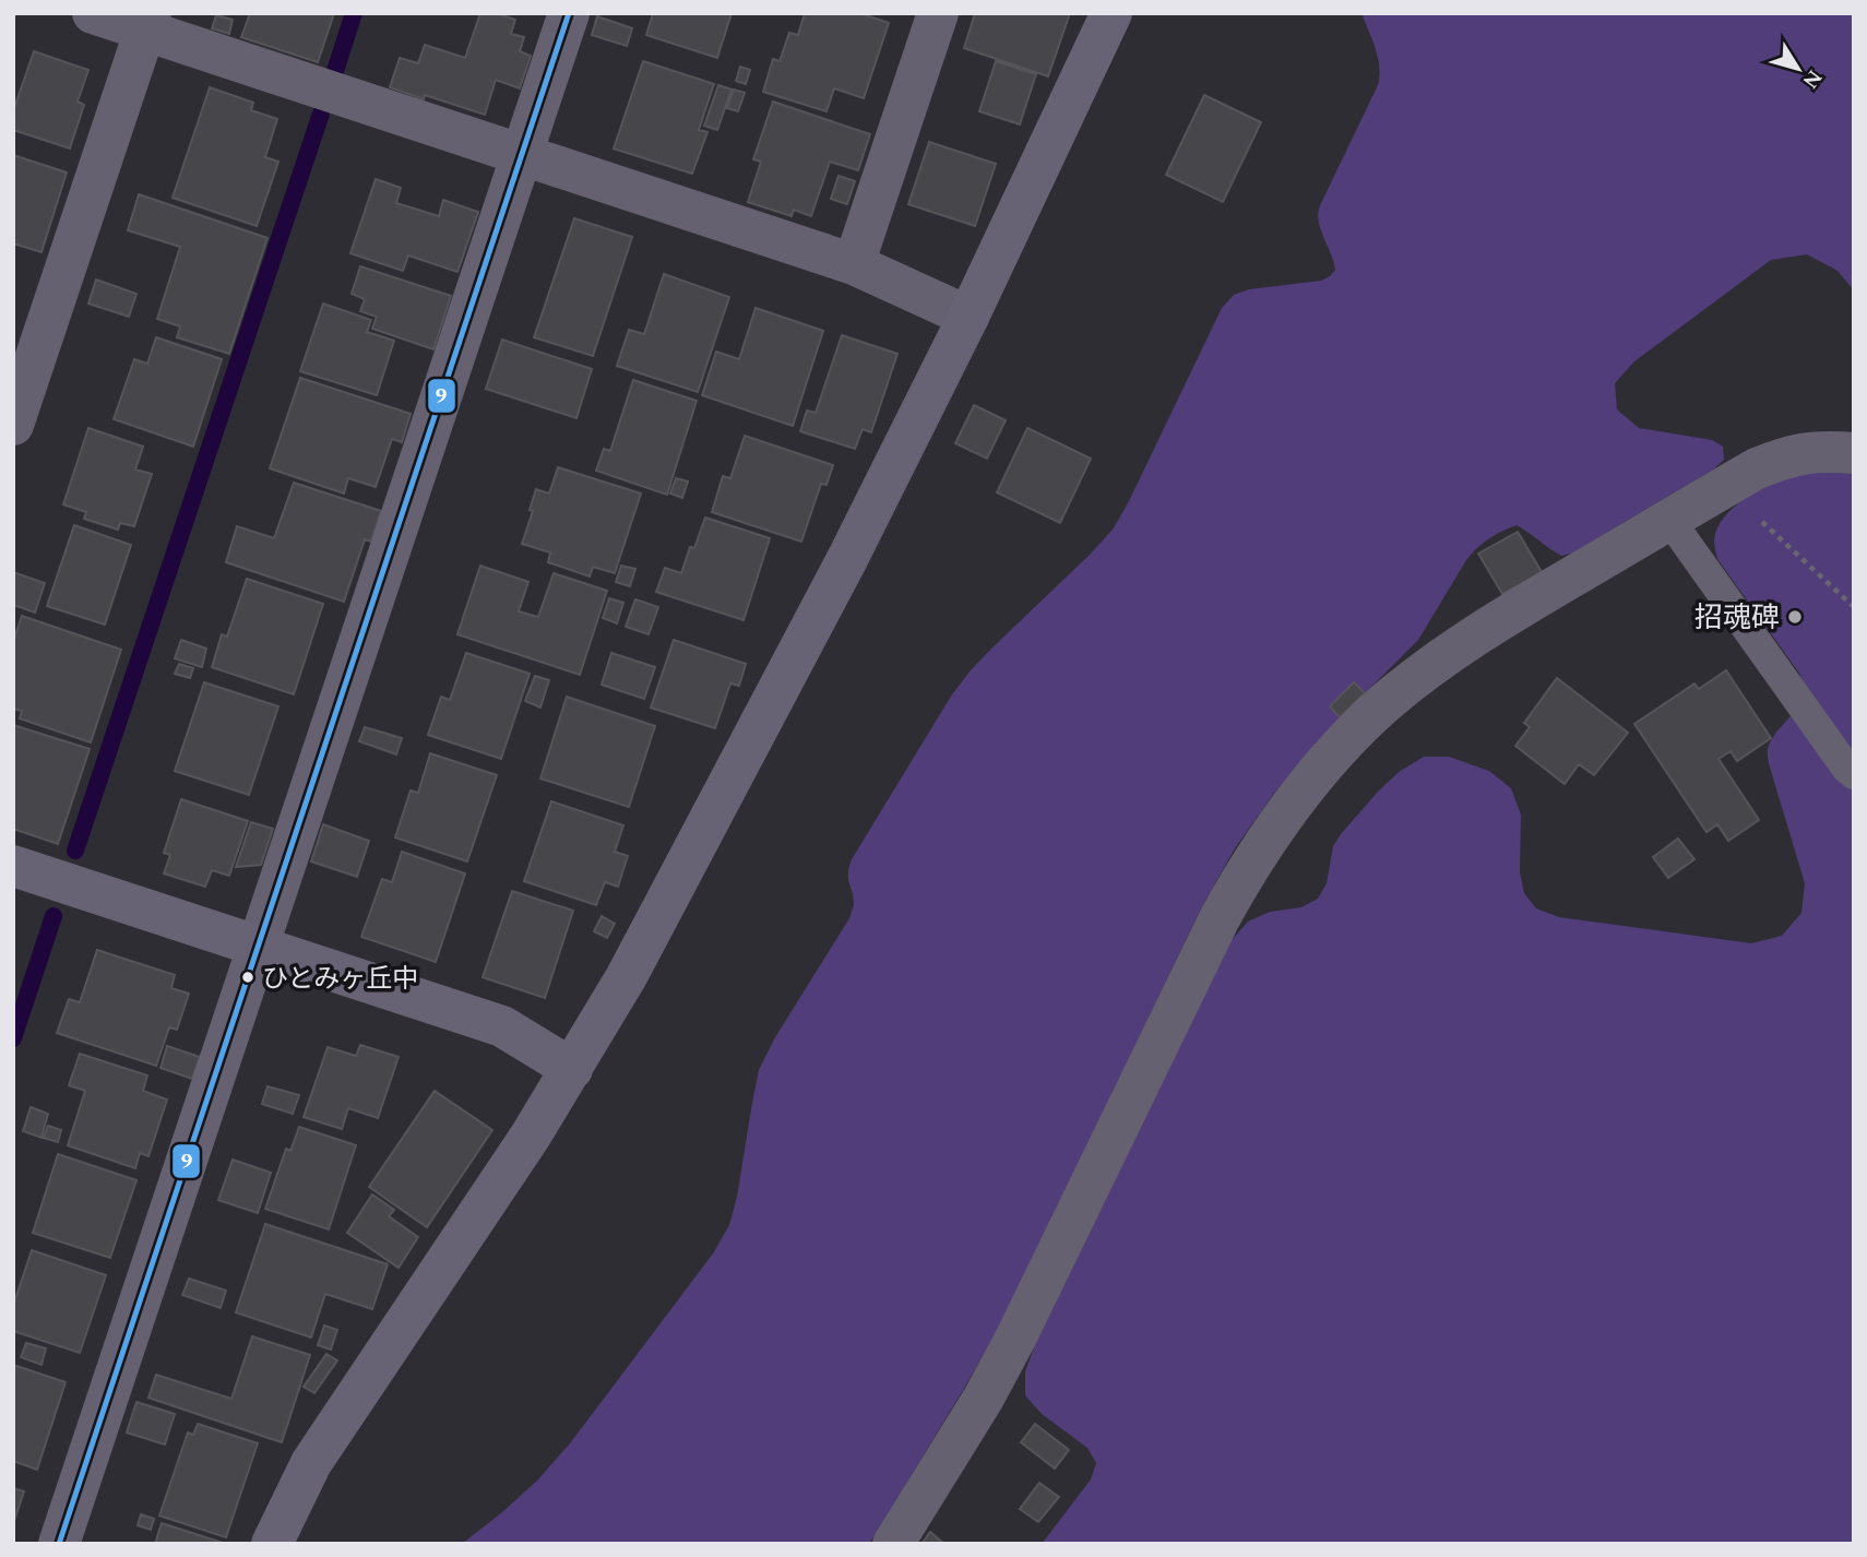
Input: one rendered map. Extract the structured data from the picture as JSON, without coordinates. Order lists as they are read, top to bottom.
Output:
{
  "places": ["招魂碑", "ひとみヶ丘中"],
  "lines": ["transit line 9"],
  "north": "bottom right"
}
